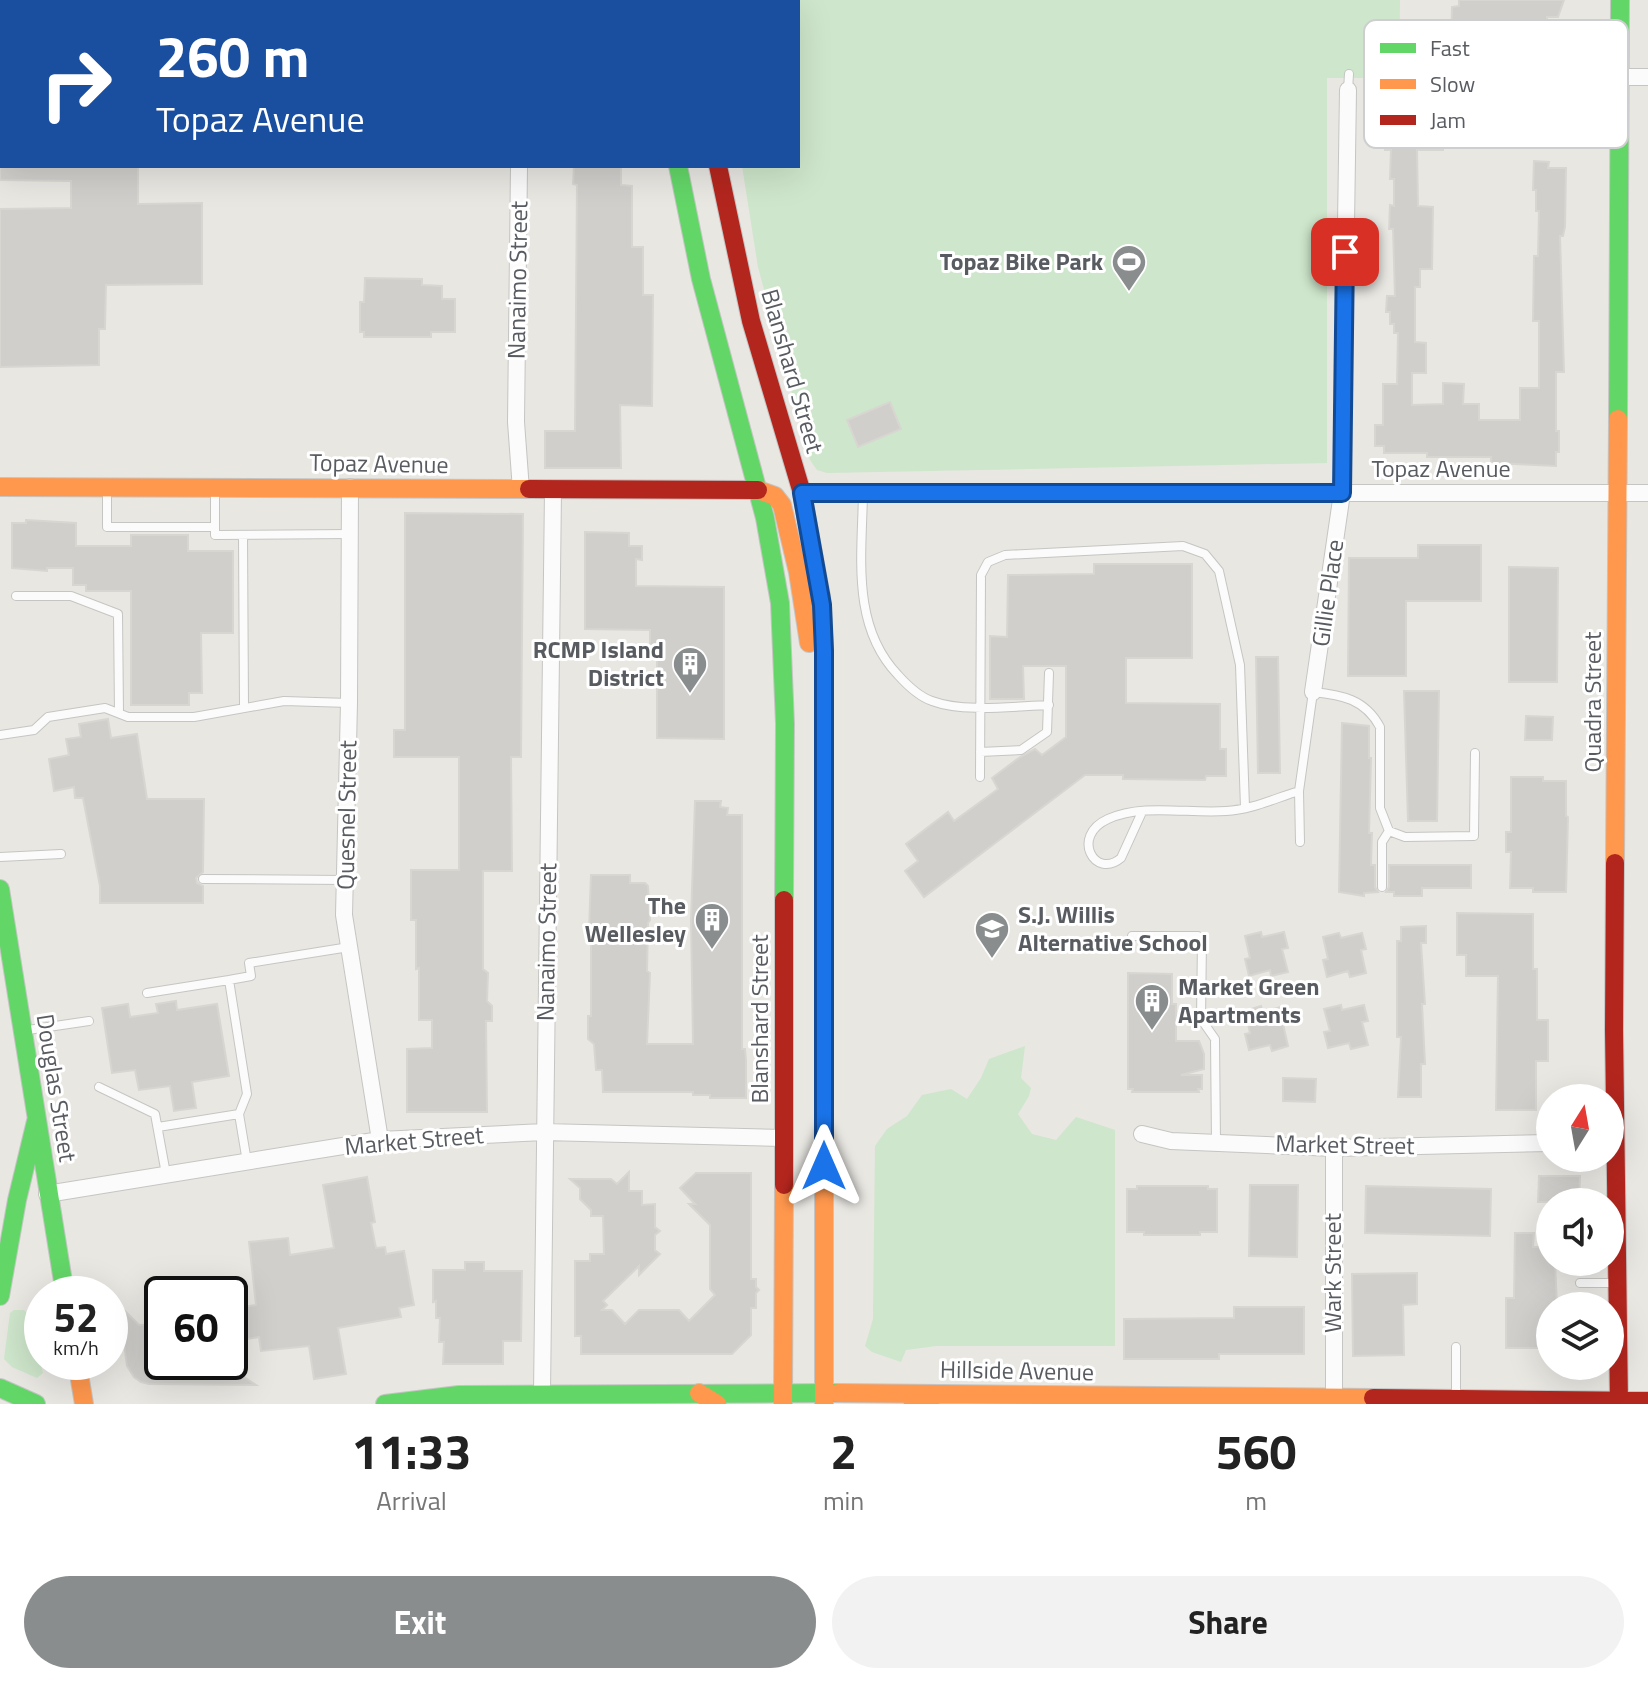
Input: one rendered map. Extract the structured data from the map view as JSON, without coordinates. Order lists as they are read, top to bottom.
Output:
{
  "streets": {
    "main road": [
      "Blanshard Street",
      "Topaz Avenue",
      "Quadra Street",
      "Douglas Street",
      "Hillside Avenue"
    ],
    "street": [
      "Nanaimo Street",
      "Gillie Place",
      "Quesnel Street",
      "Market Street",
      "Wark Street"
    ]
  },
  "crossings": [
    ["Nanaimo Street", "Topaz Avenue"],
    ["Nanaimo Street", "Market Street"],
    ["Nanaimo Street", "Hillside Avenue"],
    ["Blanshard Street", "Topaz Avenue"],
    ["Blanshard Street", "Market Street"],
    ["Blanshard Street", "Hillside Avenue"],
    ["Topaz Avenue", "Gillie Place"],
    ["Topaz Avenue", "Quadra Street"],
    ["Topaz Avenue", "Quesnel Street"],
    ["Quadra Street", "Hillside Avenue"],
    ["Quesnel Street", "Market Street"],
    ["Douglas Street", "Market Street"],
    ["Market Street", "Wark Street"],
    ["Wark Street", "Hillside Avenue"]
  ],
  "places": {
    "sports": ["Topaz Bike Park"],
    "building": ["RCMP Island District", "The Wellesley", "Market Green Apartments"],
    "school or university": ["S.J. Willis Alternative School"]
  },
  "legend": ["Fast", "Slow", "Jam"],
  "north": "top",
  "page": {
    "turn": ["260 m", "Topaz Avenue"],
    "speed": "52 km/h",
    "limit": "60",
    "eta": [
      "11:33",
      "Arrival",
      "2",
      "min",
      "560",
      "m"
    ],
    "buttons": ["Exit", "Share"]
  }
}
